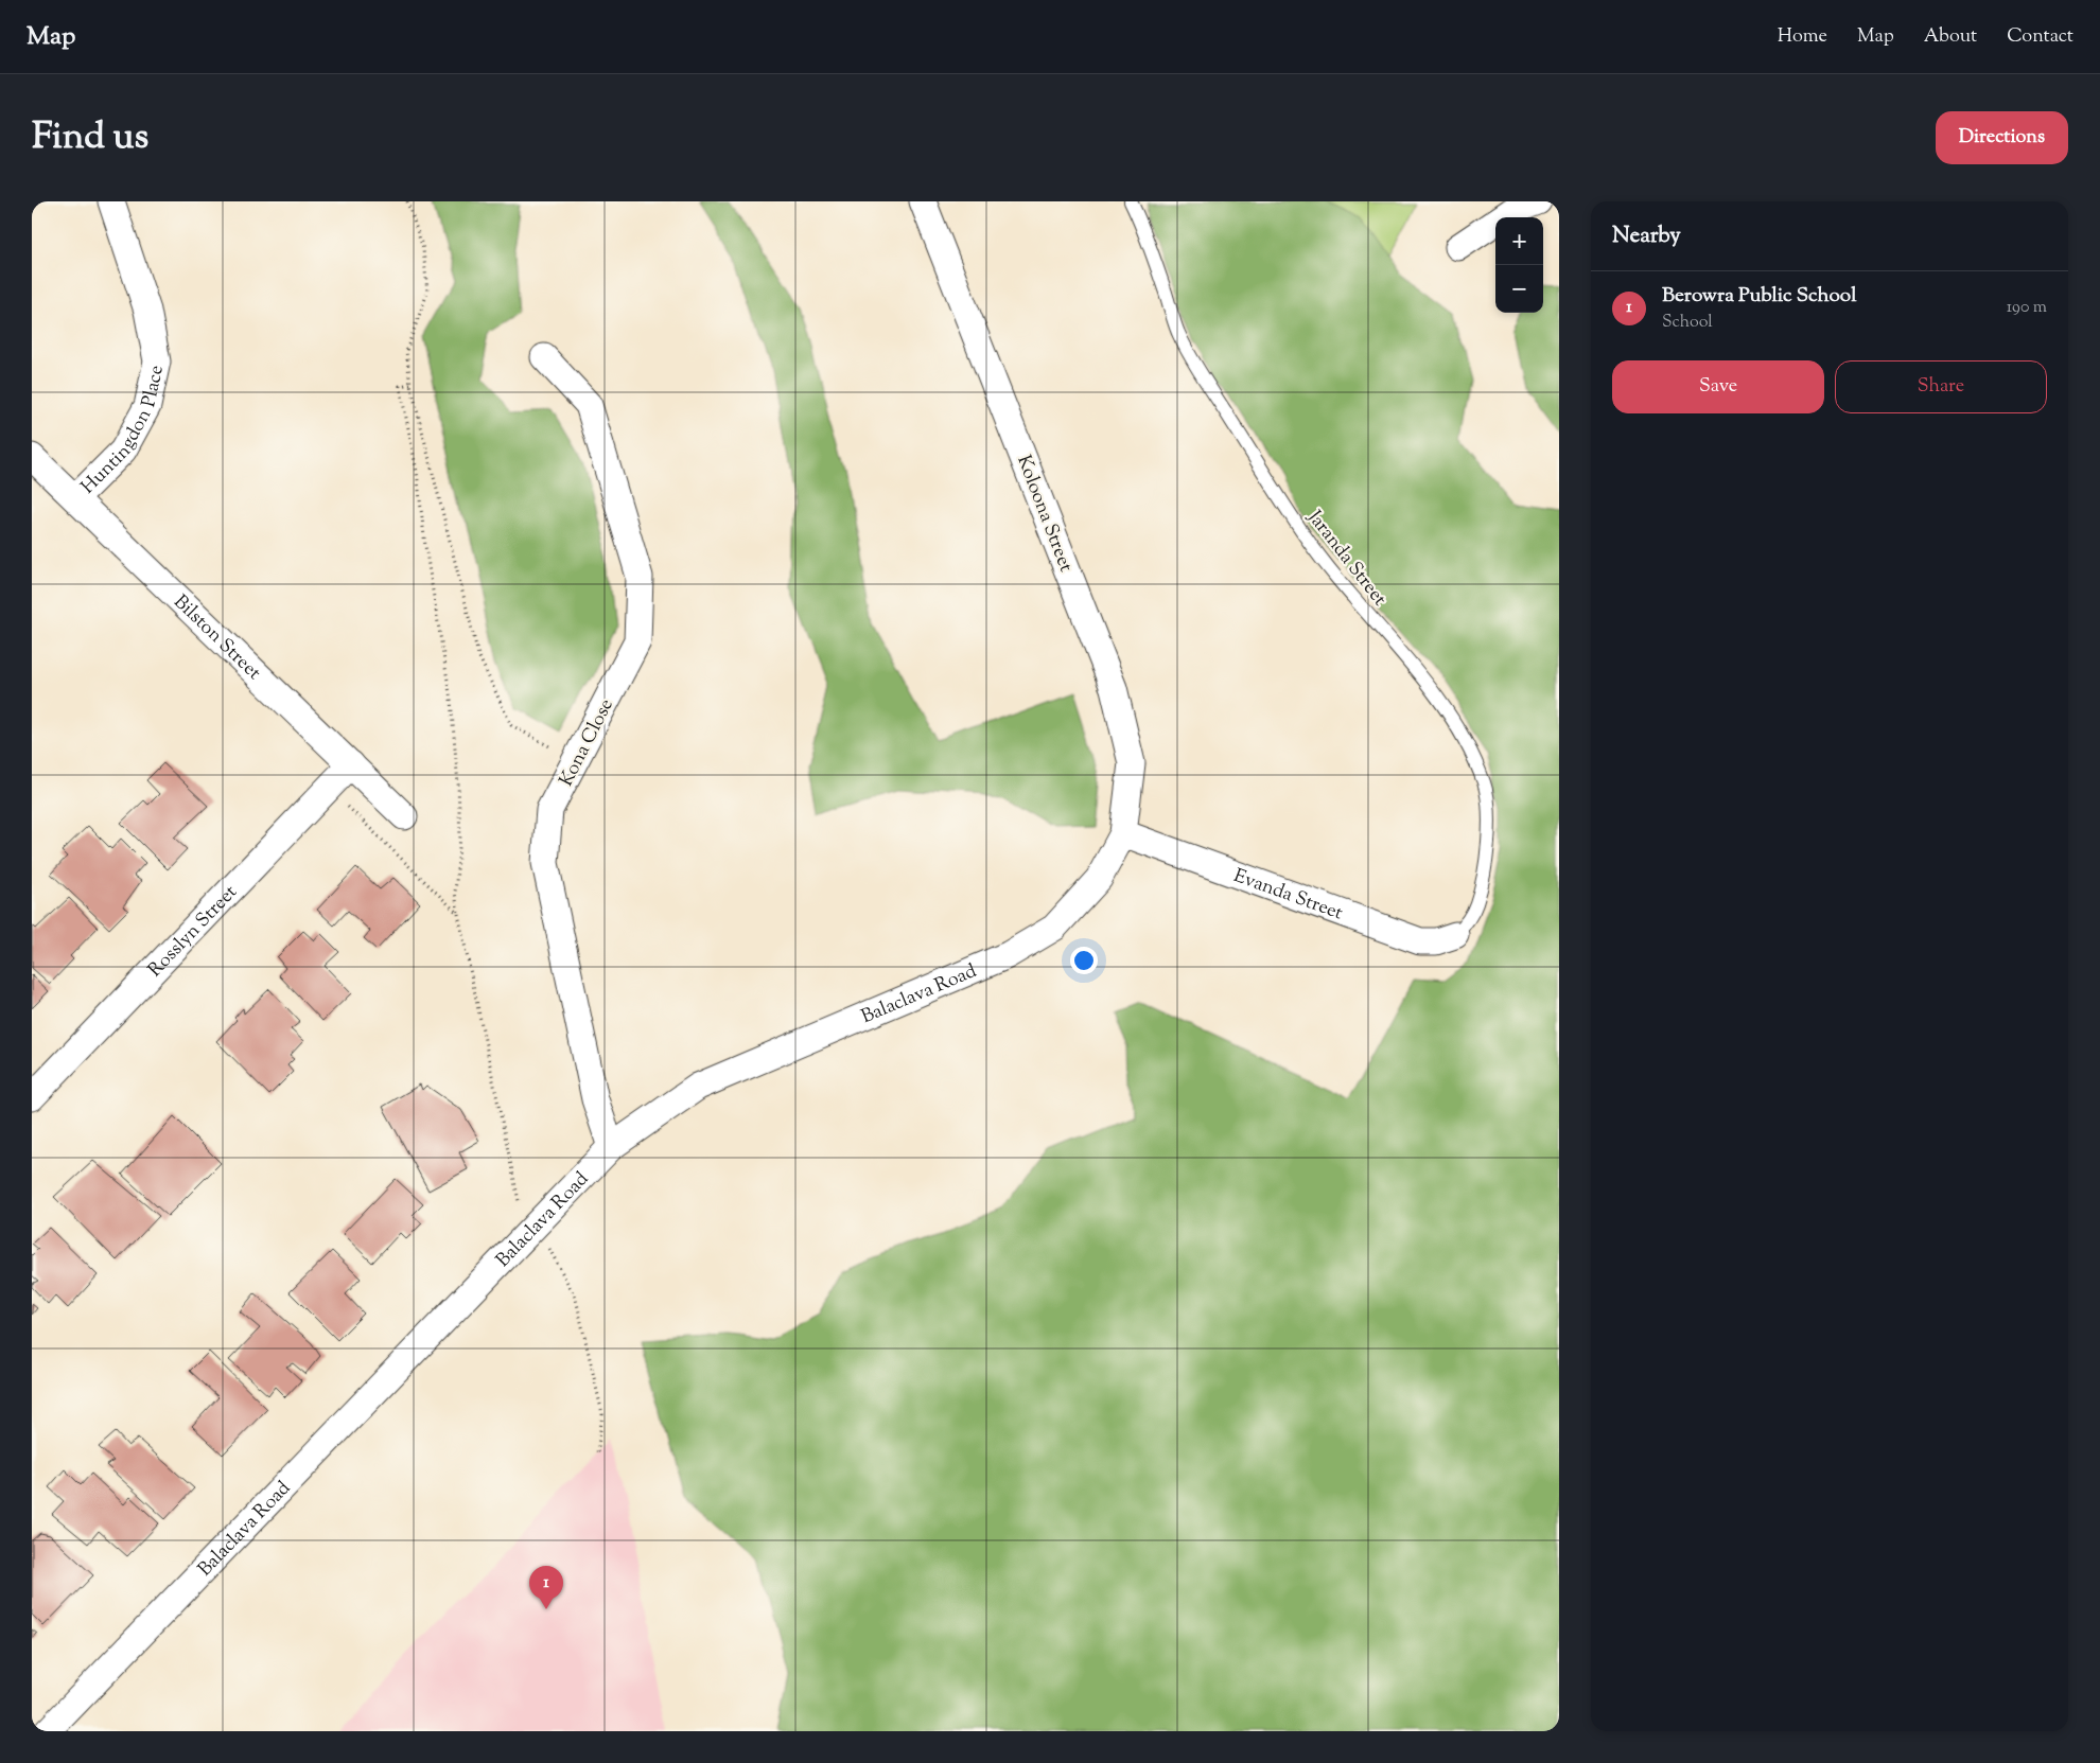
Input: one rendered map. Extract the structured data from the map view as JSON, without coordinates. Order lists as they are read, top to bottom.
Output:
{
  "streets": {
    "street": [
      "Huntingdon Place",
      "Koloona Street",
      "Bilston Street",
      "Kona Close",
      "Evanda Street",
      "Rosslyn Street",
      "Balaclava Road"
    ],
    "lane": ["Jaranda Street"]
  },
  "crossings": [
    ["Huntingdon Place", "Bilston Street"],
    ["Koloona Street", "Evanda Street"],
    ["Koloona Street", "Balaclava Road"],
    ["Jaranda Street", "Evanda Street"],
    ["Bilston Street", "Rosslyn Street"],
    ["Kona Close", "Balaclava Road"],
    ["Evanda Street", "Balaclava Road"]
  ],
  "page": {
    "header": "Map",
    "nav": [
      "Home",
      "Map",
      "About",
      "Contact"
    ],
    "title": "Find us",
    "buttons": [
      "Directions",
      ["Save", "Share"]
    ],
    "heading": "Nearby",
    "map_buttons": ["+", "−"],
    "list": [
      {
        "mark": "1",
        "name": "Berowra Public School",
        "note": "School",
        "value": "190 m"
      }
    ],
    "pins": "1"
  }
}
